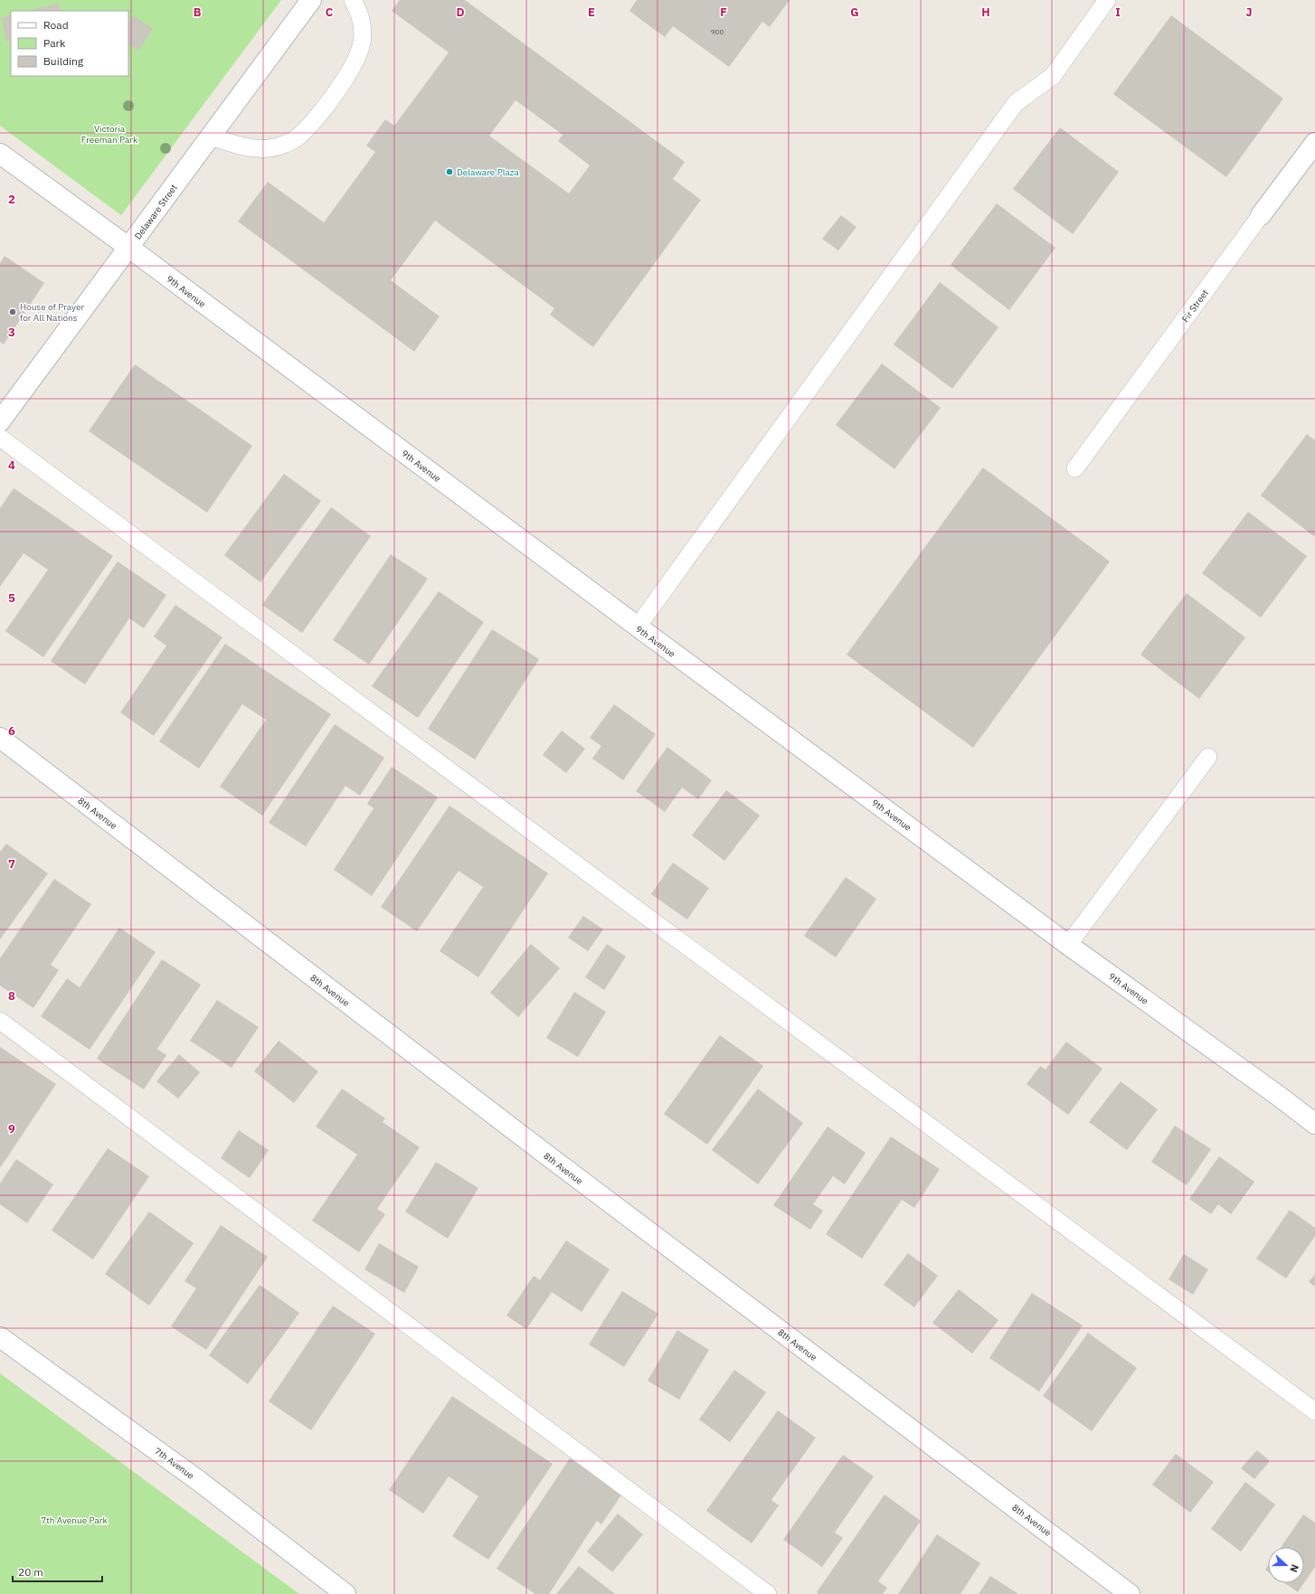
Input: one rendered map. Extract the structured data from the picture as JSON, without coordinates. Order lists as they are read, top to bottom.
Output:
{
  "streets": {
    "street": [
      "Delaware Street",
      "9th Avenue",
      "Fir Street",
      "8th Avenue",
      "7th Avenue"
    ]
  },
  "crossings": [
    ["Delaware Street", "9th Avenue"]
  ],
  "parks": ["Victoria Freeman Park", "7th Avenue Park"],
  "places": ["Delaware Plaza", "House of Prayer for All Nations"],
  "house_numbers": ["900"],
  "legend": ["Road", "Park", "Building"],
  "scale_bar": "20 m",
  "north": "right",
  "grid": {
    "columns": [
      "B",
      "C",
      "D",
      "E",
      "F",
      "G",
      "H",
      "I",
      "J"
    ],
    "rows": [
      "2",
      "3",
      "4",
      "5",
      "6",
      "7",
      "8",
      "9"
    ]
  }
}
